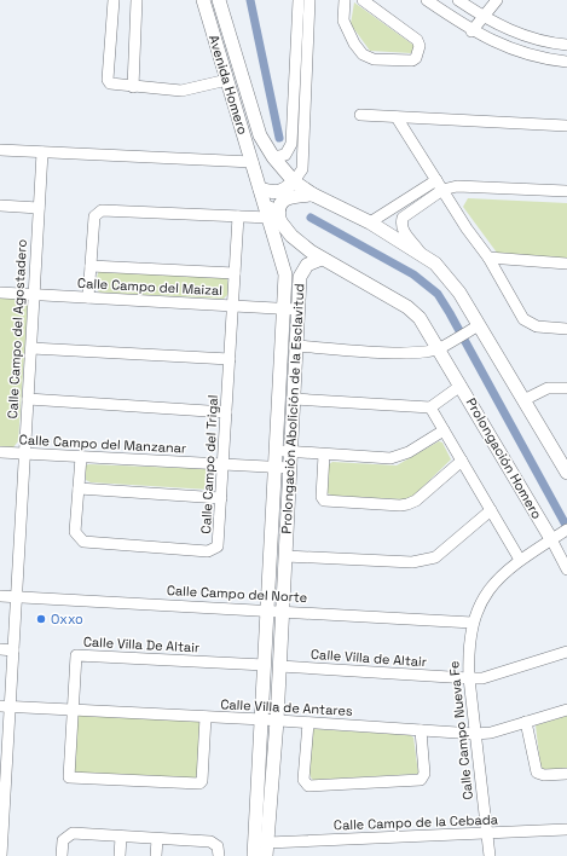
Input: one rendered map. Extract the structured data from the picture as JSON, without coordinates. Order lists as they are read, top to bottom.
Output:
{
  "streets": {
    "main road": ["Avenida Homero", "Prolongación Abolición de la Esclavitud", "Prolongación Homero"],
    "street": [
      "Calle Campo del Maizal",
      "Calle Campo del Agostadero",
      "Calle Campo del Manzanar",
      "Calle Campo del Trigal",
      "Calle Campo del Norte",
      "Calle Villa De Altair",
      "Calle Villa de Altair",
      "Calle Villa de Antares",
      "Calle Campo Nueva Fe",
      "Calle Campo de la Cebada"
    ]
  },
  "crossings": [
    ["Avenida Homero", "Prolongación Abolición de la Esclavitud"],
    ["Calle Campo del Maizal", "Calle Campo del Agostadero"],
    ["Calle Campo del Maizal", "Prolongación Abolición de la Esclavitud"],
    ["Calle Campo del Maizal", "Calle Campo del Trigal"],
    ["Calle Campo del Agostadero", "Calle Campo del Manzanar"],
    ["Calle Campo del Agostadero", "Calle Campo del Norte"],
    ["Calle Campo del Agostadero", "Calle Villa de Antares"],
    ["Prolongación Abolición de la Esclavitud", "Calle Campo del Manzanar"],
    ["Prolongación Abolición de la Esclavitud", "Calle Campo del Norte"],
    ["Prolongación Abolición de la Esclavitud", "Calle Villa De Altair"],
    ["Prolongación Abolición de la Esclavitud", "Calle Villa de Altair"],
    ["Prolongación Abolición de la Esclavitud", "Calle Villa de Antares"],
    ["Prolongación Abolición de la Esclavitud", "Calle Campo de la Cebada"],
    ["Calle Campo del Manzanar", "Calle Campo del Trigal"],
    ["Prolongación Homero", "Calle Campo Nueva Fe"],
    ["Calle Campo del Norte", "Calle Campo Nueva Fe"],
    ["Calle Villa De Altair", "Calle Villa de Antares"],
    ["Calle Villa de Altair", "Calle Campo Nueva Fe"],
    ["Calle Villa de Antares", "Calle Campo Nueva Fe"],
    ["Calle Campo Nueva Fe", "Calle Campo de la Cebada"]
  ],
  "places": ["Oxxo"]
}
